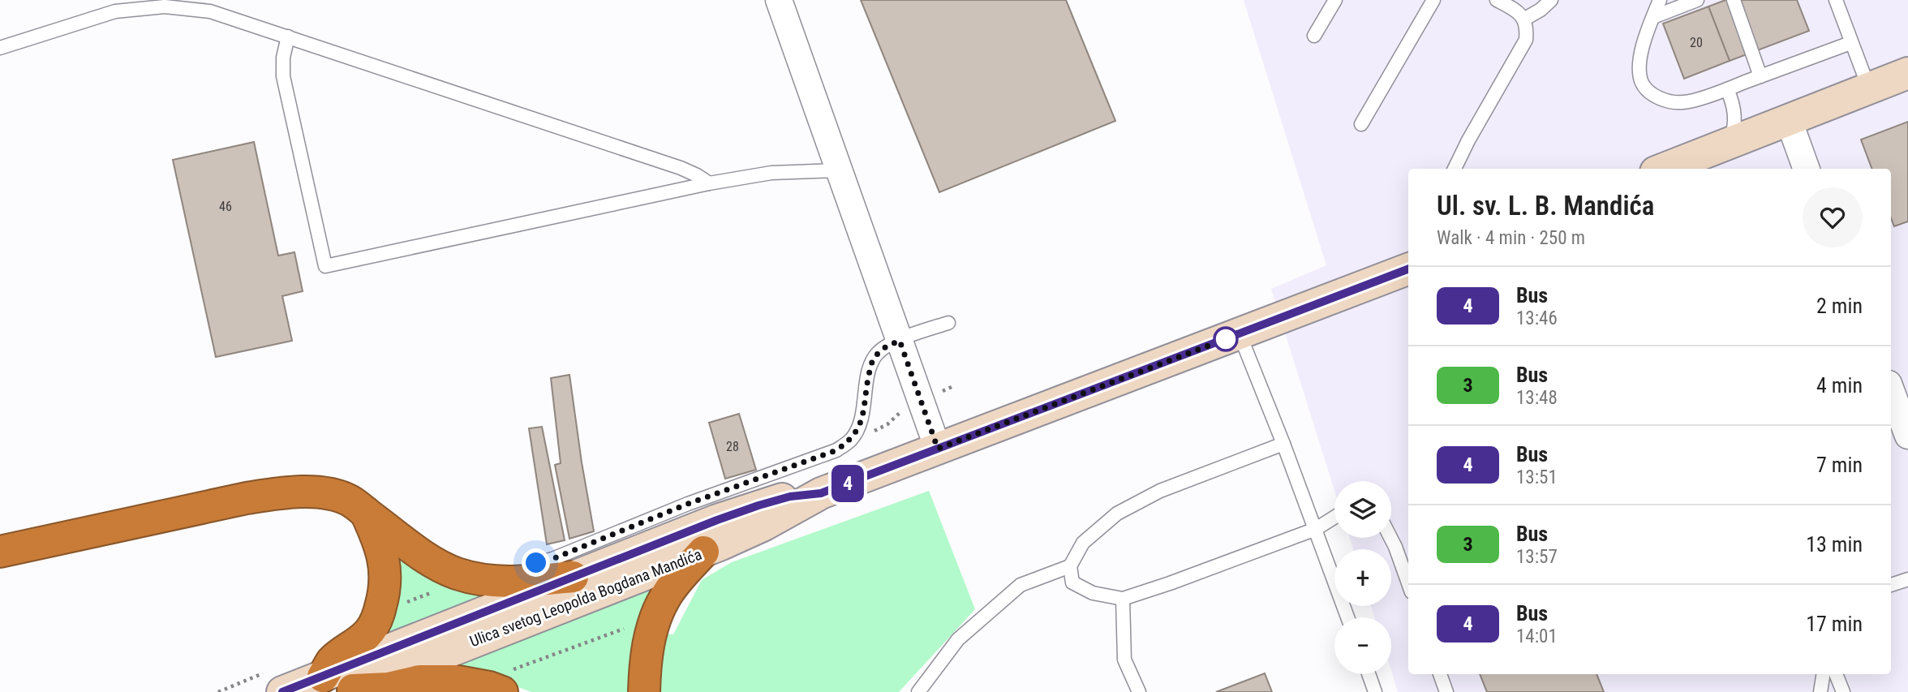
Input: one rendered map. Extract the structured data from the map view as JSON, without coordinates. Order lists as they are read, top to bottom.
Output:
{
  "streets": {
    "main road": ["Ulica svetog Leopolda Bogdana Mandića"]
  },
  "lines": ["bus line 4"],
  "house_numbers": ["20", "46", "28"],
  "page": {
    "on_map": "4",
    "heading": ["Ul. sv. L. B. Mandića", "Walk · 4 min · 250 m"],
    "list": [
      {
        "mark": "4",
        "name": "Bus",
        "note": "13:46",
        "value": "2 min"
      },
      {
        "mark": "3",
        "name": "Bus",
        "note": "13:48",
        "value": "4 min"
      },
      {
        "mark": "4",
        "name": "Bus",
        "note": "13:51",
        "value": "7 min"
      },
      {
        "mark": "3",
        "name": "Bus",
        "note": "13:57",
        "value": "13 min"
      },
      {
        "mark": "4",
        "name": "Bus",
        "note": "14:01",
        "value": "17 min"
      }
    ],
    "map_buttons": ["+", "−"]
  }
}
